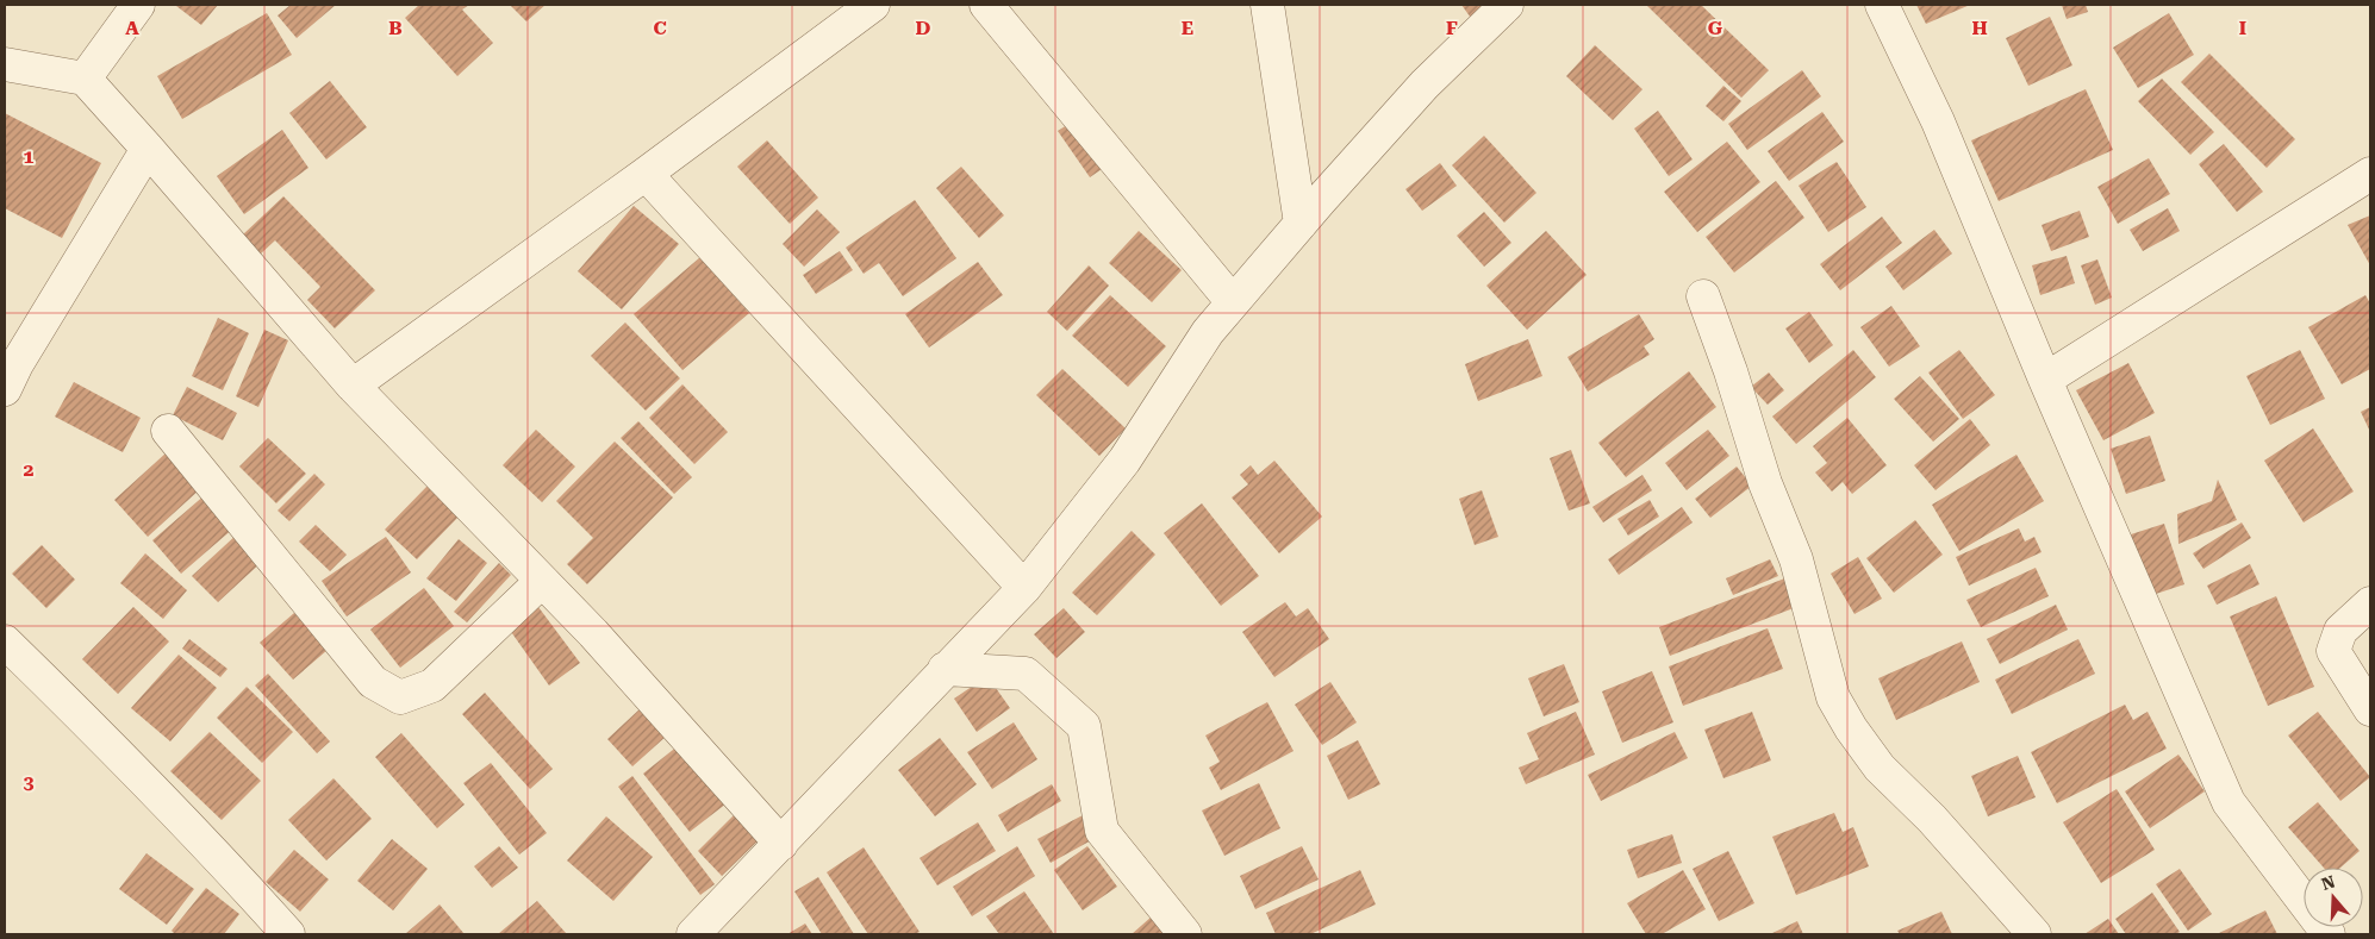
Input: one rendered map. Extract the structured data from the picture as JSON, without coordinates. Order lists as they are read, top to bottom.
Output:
{
  "north": "top",
  "grid": {
    "columns": [
      "A",
      "B",
      "C",
      "D",
      "E",
      "F",
      "G",
      "H",
      "I"
    ],
    "rows": ["1", "2", "3"]
  }
}
